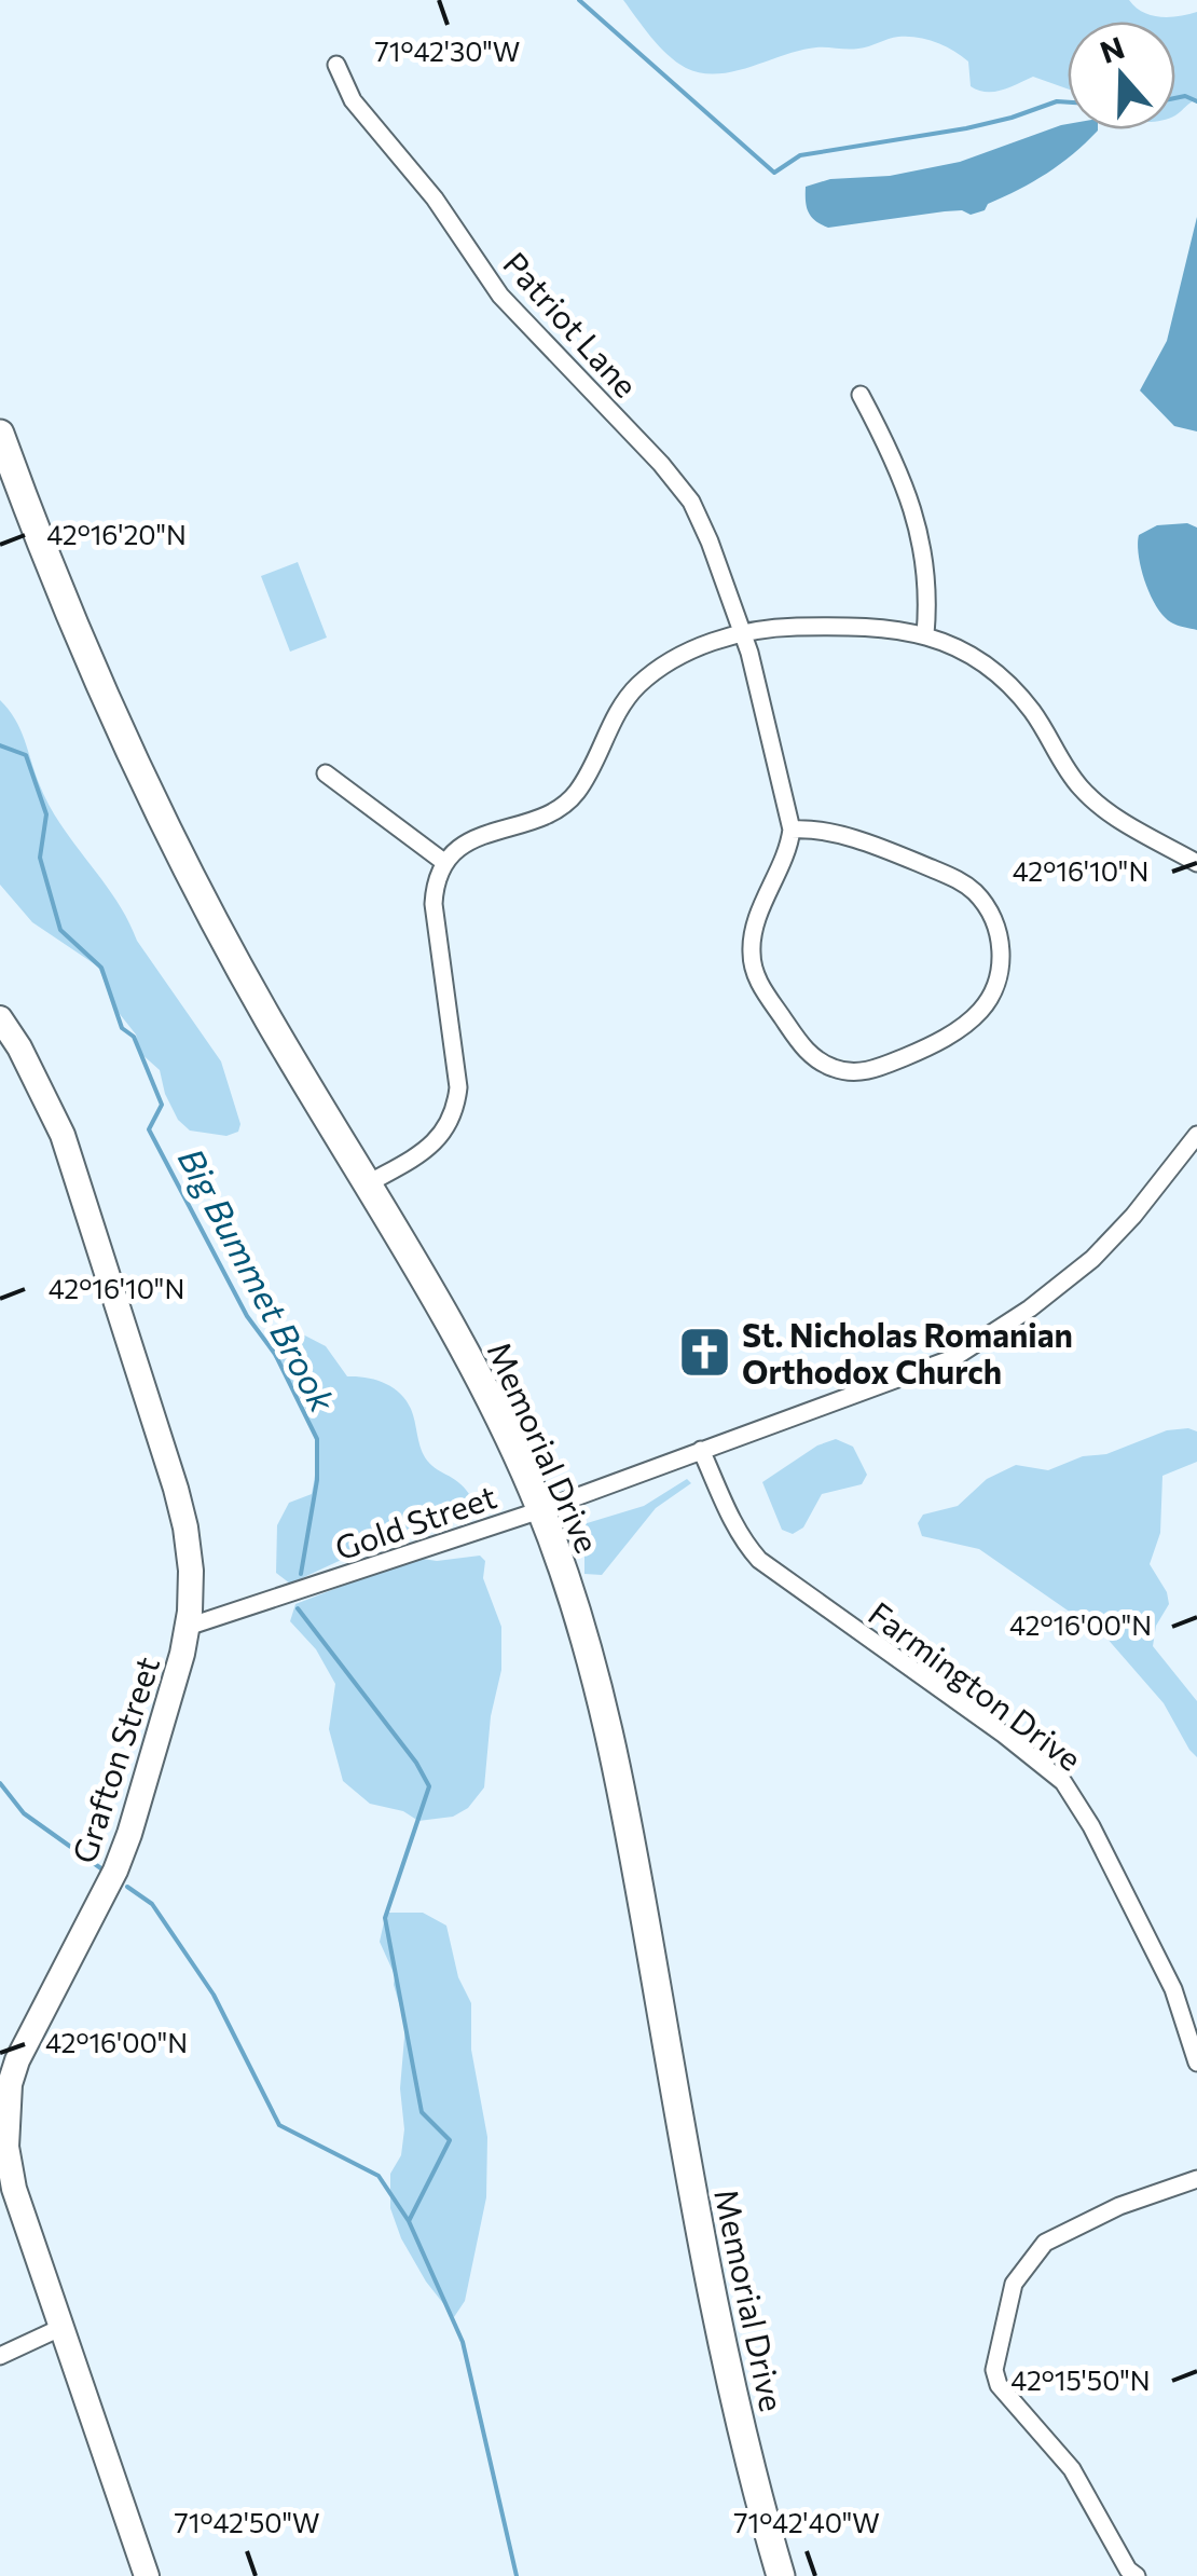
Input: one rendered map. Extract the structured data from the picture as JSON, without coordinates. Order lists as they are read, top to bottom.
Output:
{
  "streets": {
    "main road": ["Memorial Drive"],
    "street": [
      "Patriot Lane",
      "Gold Street",
      "Farmington Drive",
      "Grafton Street"
    ]
  },
  "crossings": [
    ["Memorial Drive", "Gold Street"],
    ["Gold Street", "Farmington Drive"],
    ["Gold Street", "Grafton Street"]
  ],
  "water": ["Big Bummet Brook"],
  "places": {
    "church": ["St. Nicholas Romanian Orthodox Church"]
  },
  "north": "top",
  "coordinates": [
    "71°42'30\"W",
    "42°16'20\"N",
    "42°16'10\"N",
    "42°16'00\"N",
    "42°15'50\"N",
    "71°42'50\"W",
    "71°42'40\"W"
  ]
}
